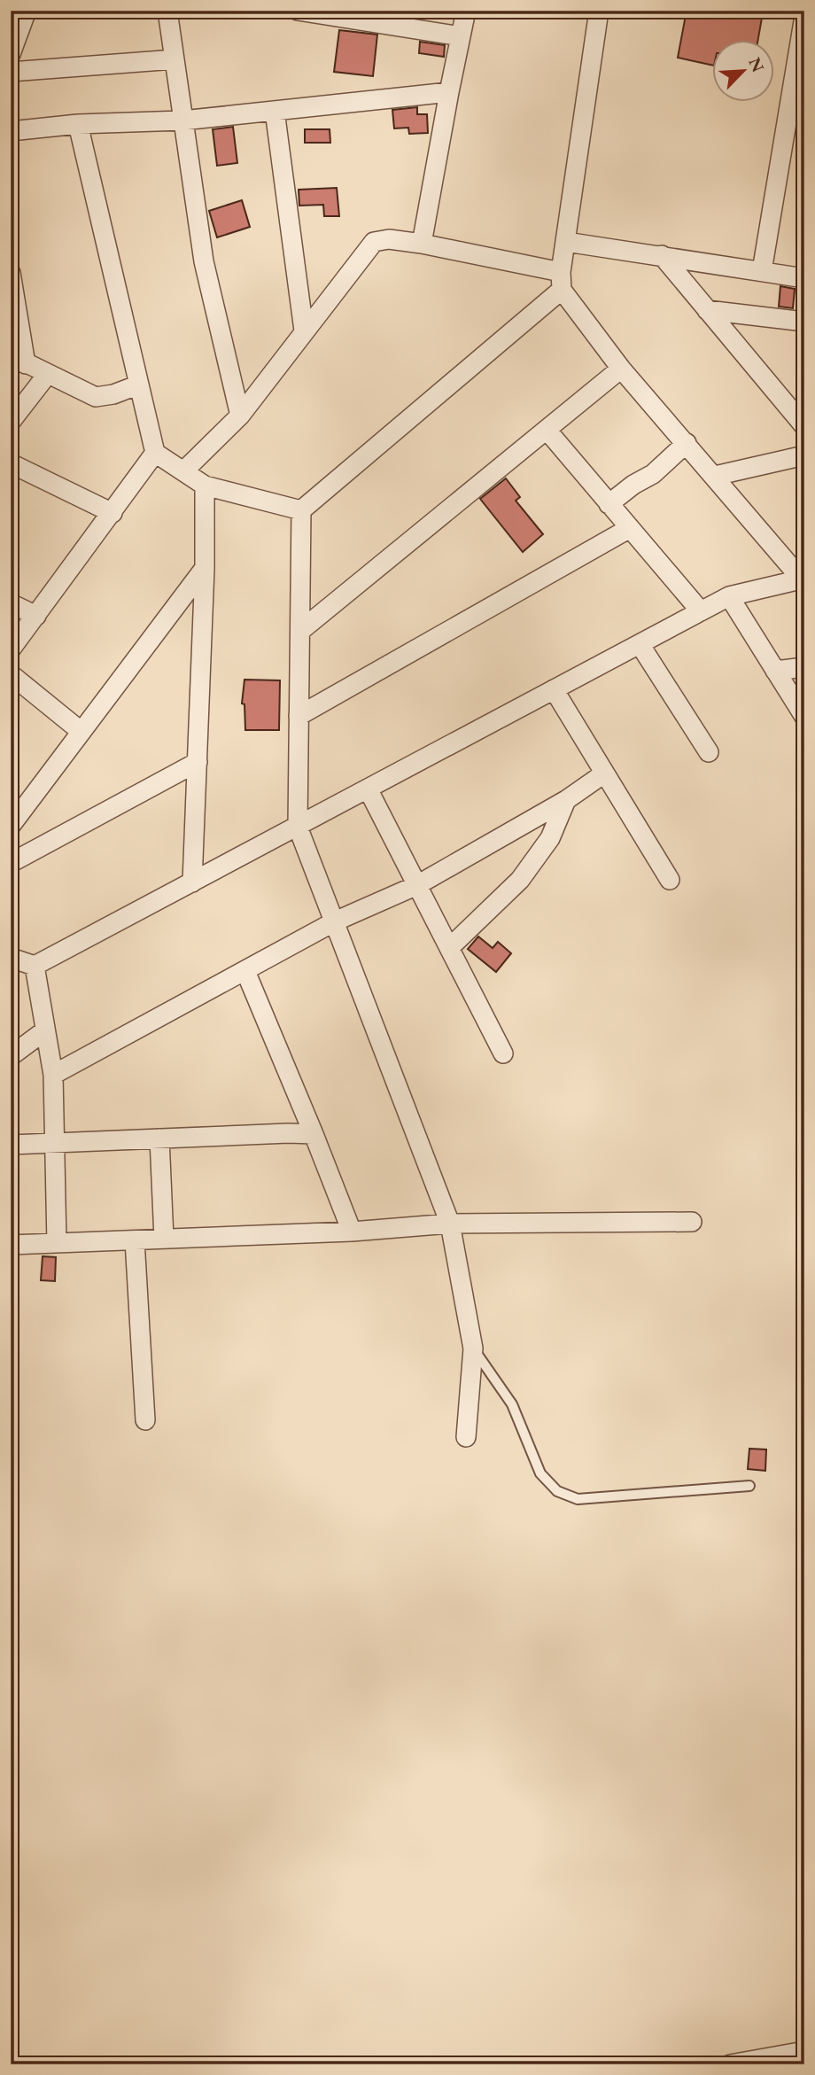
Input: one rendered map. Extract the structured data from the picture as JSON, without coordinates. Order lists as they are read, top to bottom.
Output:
{
  "north": "top right"
}
